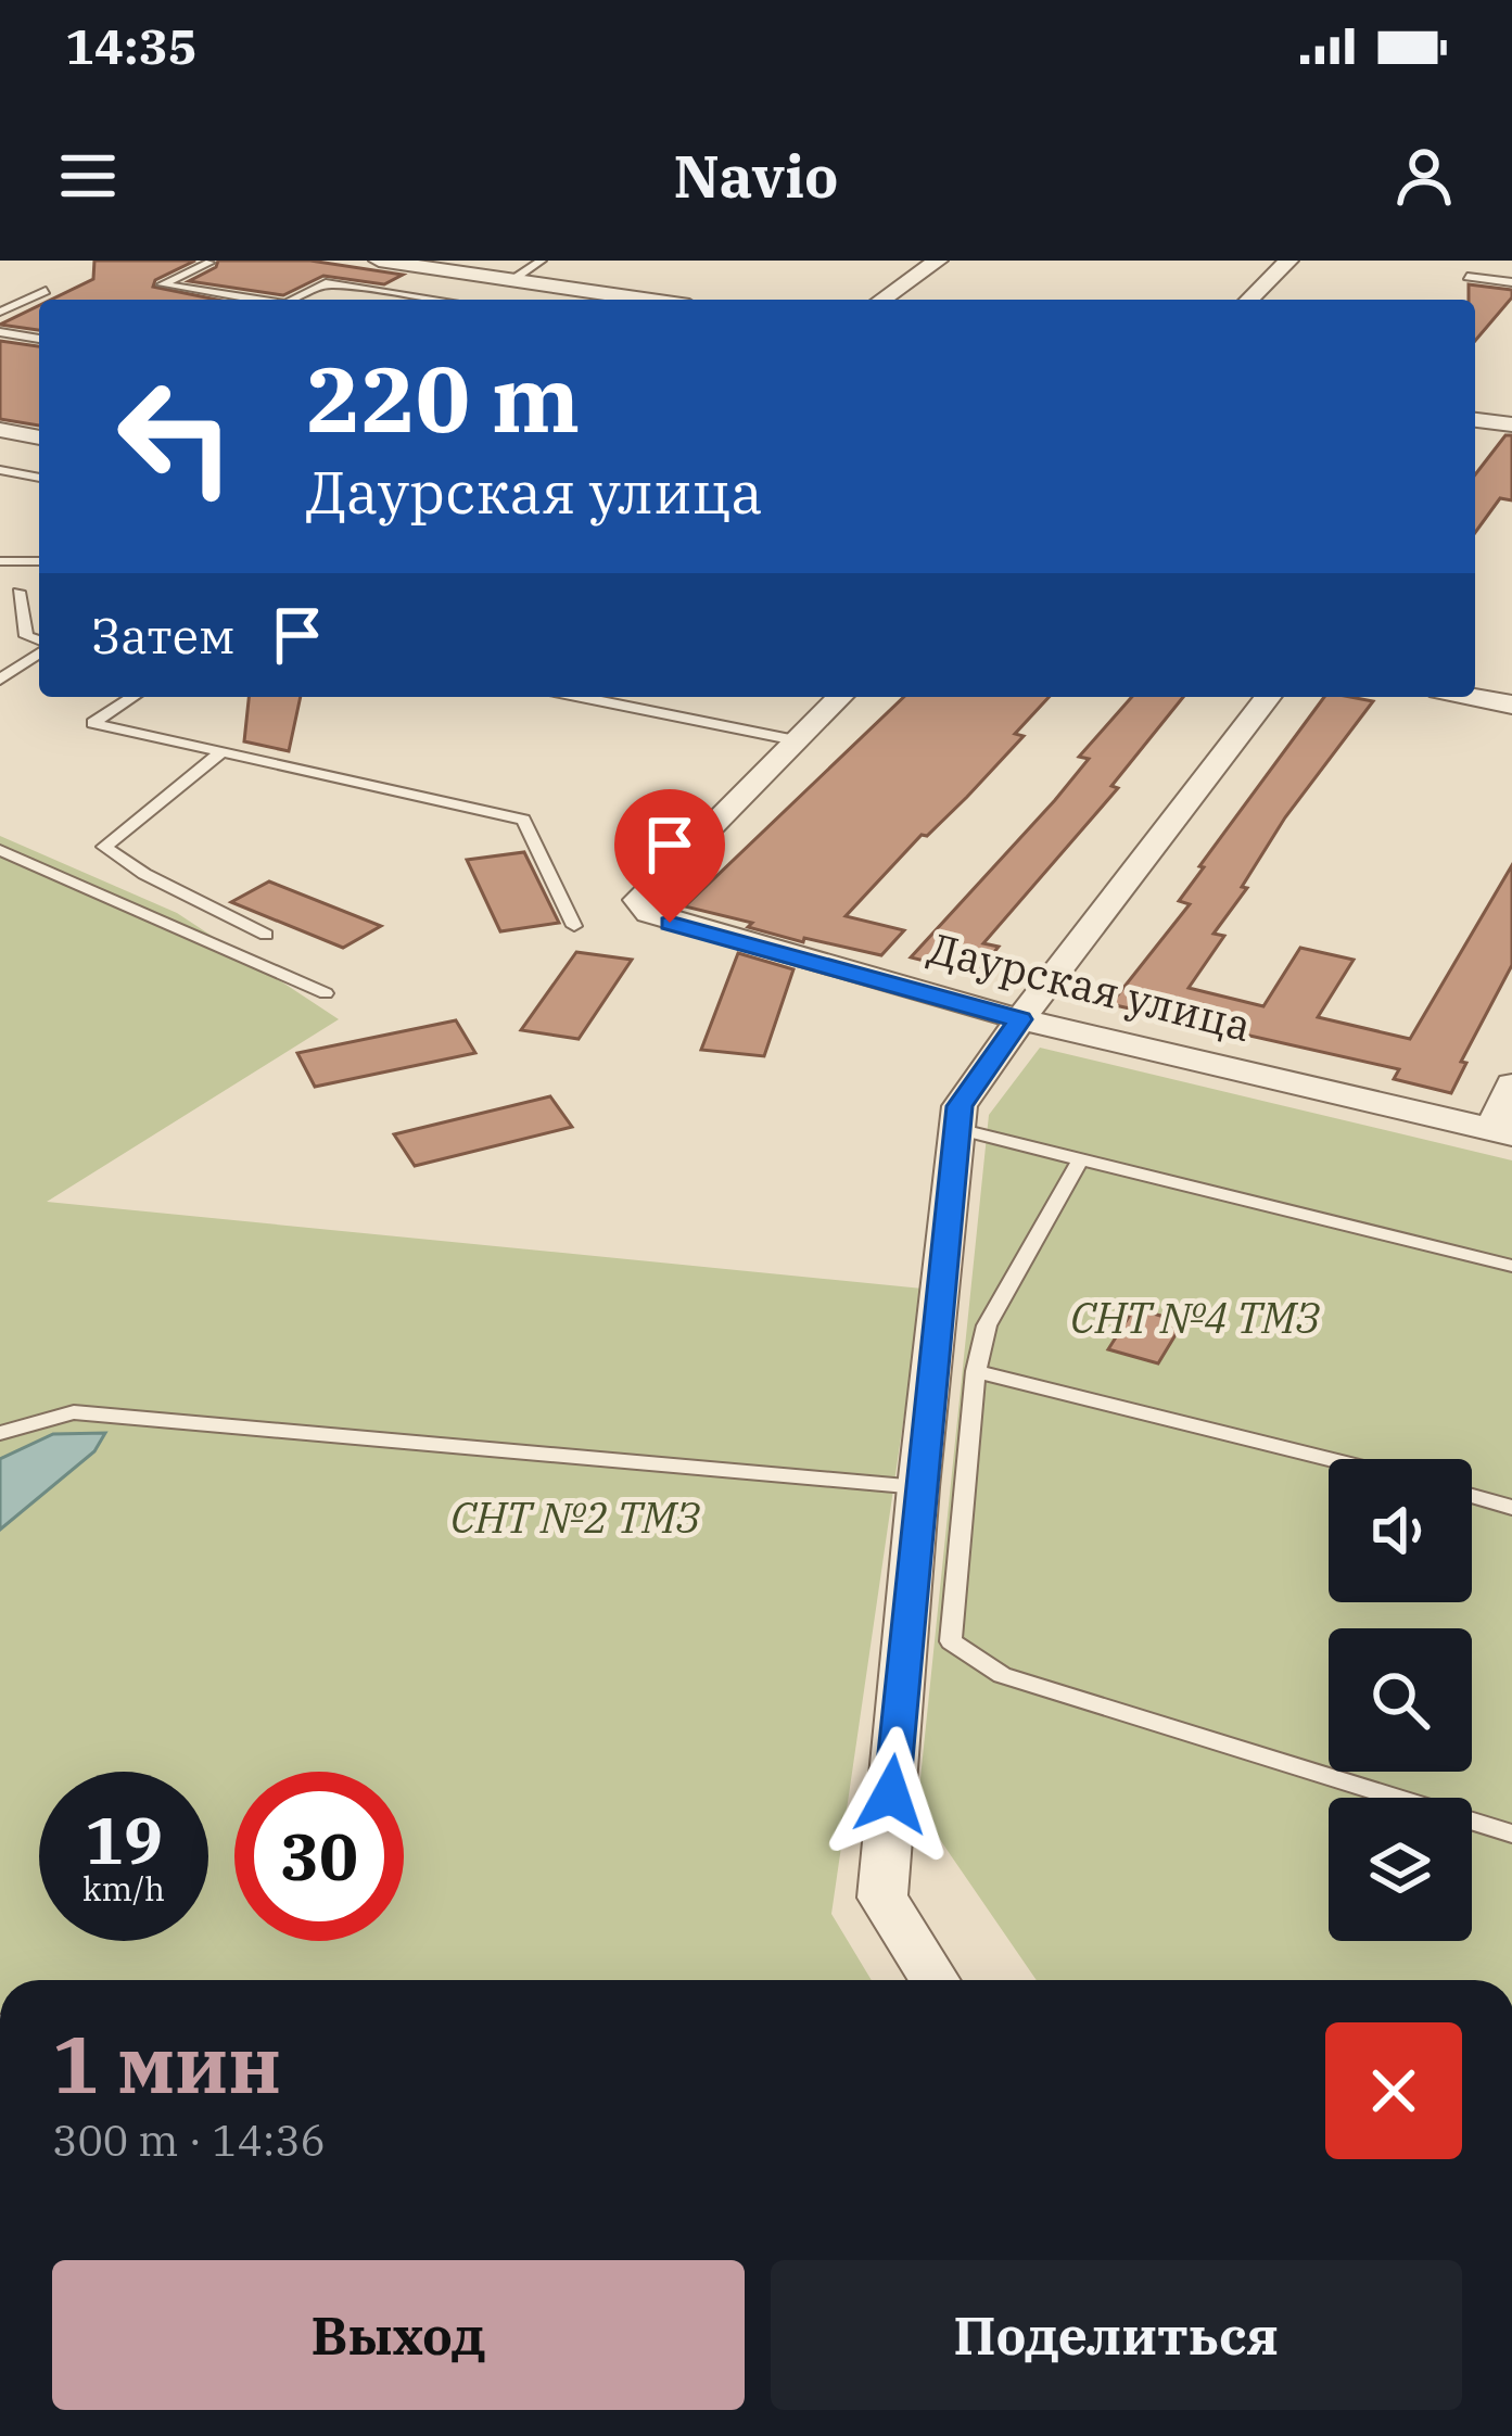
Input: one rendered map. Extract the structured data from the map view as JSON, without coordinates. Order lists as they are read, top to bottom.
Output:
{
  "streets": {
    "street": ["Даурская улица"]
  },
  "parks": ["СНТ №4 ТМЗ", "СНТ №2 ТМЗ"],
  "page": {
    "status": "14:35",
    "header": "Navio",
    "turn": ["220 m", "Даурская улица"],
    "then": "Затем",
    "speed": "19 km/h",
    "limit": "30",
    "heading": ["1 мин", "300 m · 14:36"],
    "buttons": ["Выход", "Поделиться"]
  }
}
